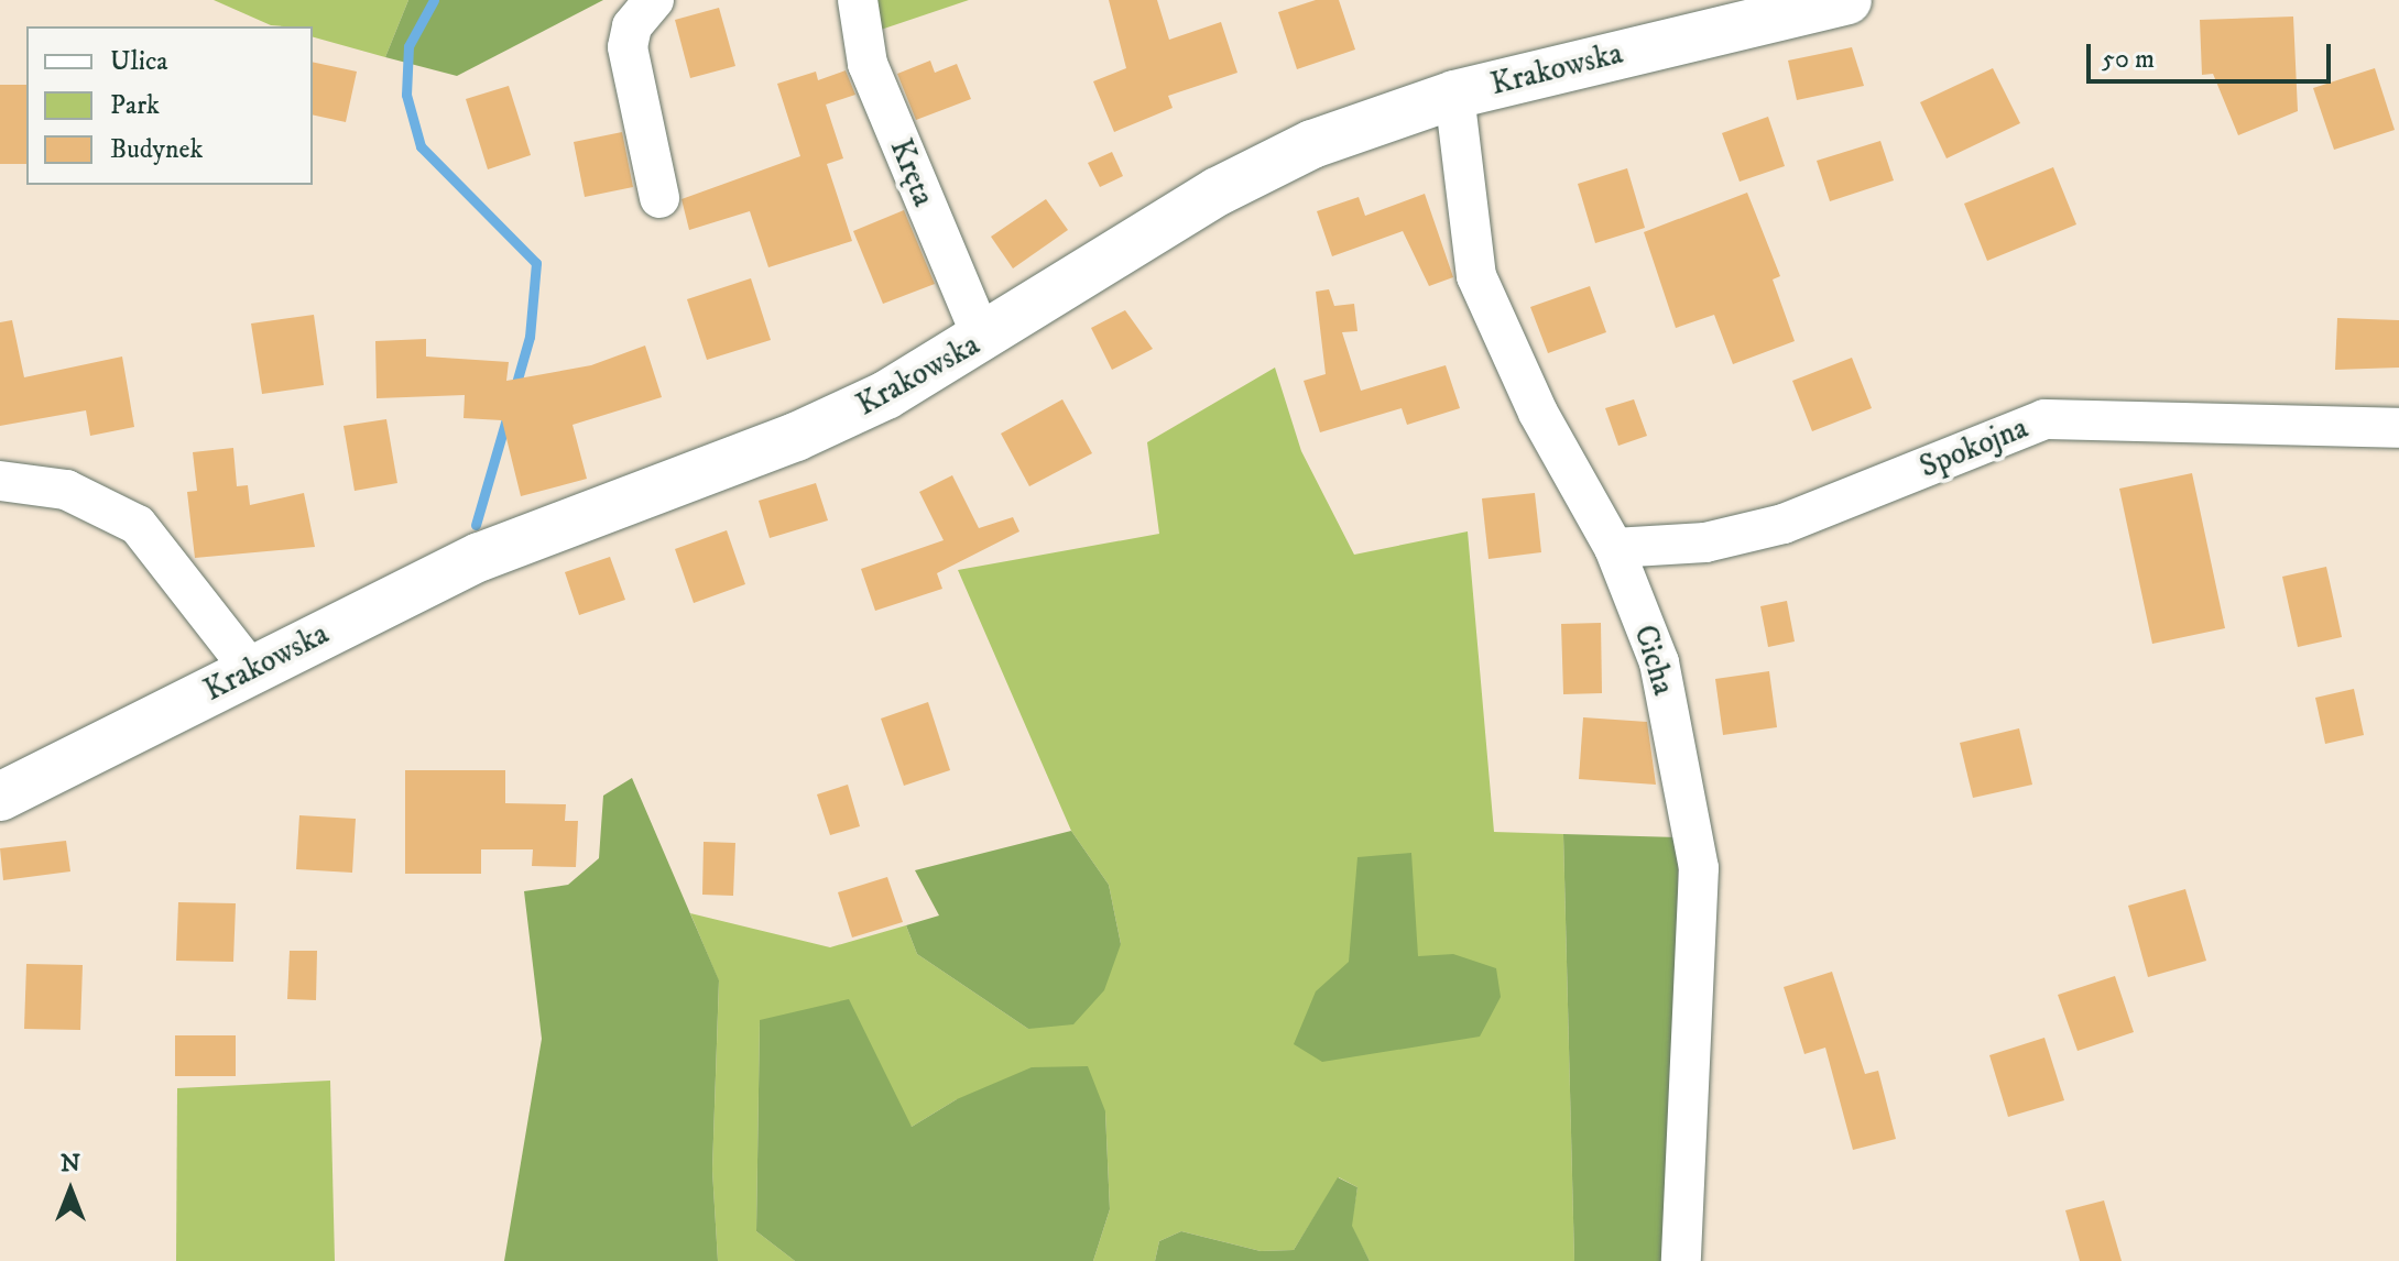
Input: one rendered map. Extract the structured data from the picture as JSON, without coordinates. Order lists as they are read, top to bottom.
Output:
{
  "streets": {
    "street": [
      "Krakowska",
      "Kręta",
      "Spokojna",
      "Cicha"
    ]
  },
  "crossings": [
    ["Krakowska", "Kręta"],
    ["Krakowska", "Cicha"],
    ["Spokojna", "Cicha"]
  ],
  "legend": ["Ulica", "Park", "Budynek"],
  "scale_bar": "50 m",
  "north": "top"
}
